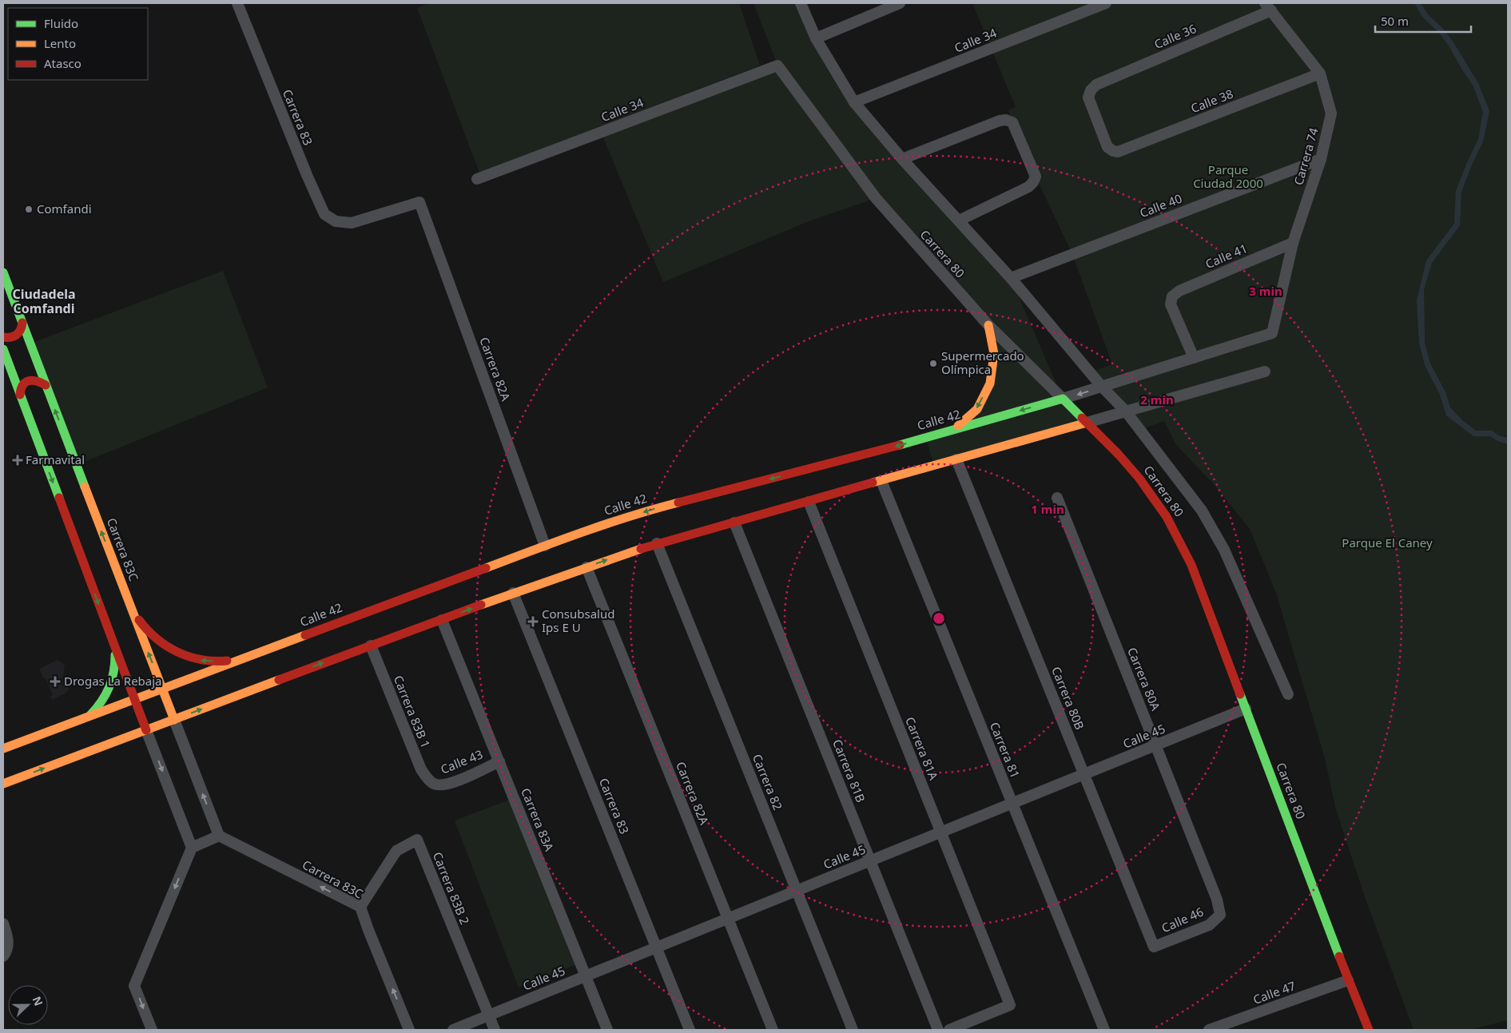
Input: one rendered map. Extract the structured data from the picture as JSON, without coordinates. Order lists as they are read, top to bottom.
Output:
{
  "streets": {
    "street": [
      "Calle 36",
      "Calle 34",
      "Calle 38",
      "Carrera 83",
      "Carrera 74",
      "Calle 40",
      "Carrera 80",
      "Calle 41",
      "Carrera 82A",
      "Calle 42",
      "Carrera 83C",
      "Carrera 80A",
      "Carrera 80B",
      "Carrera 83B 1",
      "Calle 45",
      "Carrera 81A",
      "Carrera 81",
      "Calle 43",
      "Carrera 81B",
      "Carrera 82",
      "Carrera 83A",
      "Carrera 83B 2",
      "Calle 46",
      "Calle 47"
    ]
  },
  "crossings": [
    ["Calle 36", "Calle 38"],
    ["Calle 36", "Carrera 74"],
    ["Calle 34", "Carrera 80"],
    ["Calle 38", "Carrera 74"],
    ["Carrera 83", "Carrera 82A"],
    ["Carrera 83", "Calle 45"],
    ["Carrera 74", "Calle 40"],
    ["Carrera 74", "Calle 41"],
    ["Carrera 74", "Calle 42"],
    ["Calle 40", "Carrera 80"],
    ["Carrera 80", "Calle 42"],
    ["Carrera 80", "Calle 45"],
    ["Carrera 80", "Calle 47"],
    ["Calle 41", "Calle 42"],
    ["Carrera 82A", "Calle 42"],
    ["Carrera 82A", "Calle 45"],
    ["Calle 42", "Carrera 83C"],
    ["Carrera 83C", "Carrera 83B 2"],
    ["Carrera 80A", "Calle 45"],
    ["Carrera 80A", "Calle 46"],
    ["Carrera 80B", "Calle 45"],
    ["Carrera 80B", "Calle 46"],
    ["Carrera 83B 1", "Calle 43"],
    ["Calle 45", "Carrera 81A"],
    ["Calle 45", "Carrera 81"],
    ["Calle 45", "Carrera 81B"],
    ["Calle 45", "Carrera 82"],
    ["Calle 45", "Carrera 83A"],
    ["Calle 45", "Carrera 83B 2"],
    ["Calle 43", "Carrera 83A"]
  ],
  "districts": ["Ciudadela Comfandi"],
  "parks": ["Parque Ciudad 2000", "Parque El Caney"],
  "places": {
    "other": ["Comfandi", "Supermercado Olímpica"],
    "health": ["Farmavital", "Consubsalud Ips E U", "Drogas La Rebaja"]
  },
  "legend": ["Fluido", "Lento", "Atasco"],
  "scale_bar": "50 m",
  "north": "right",
  "rings": ["3 min", "2 min", "1 min"]
}
